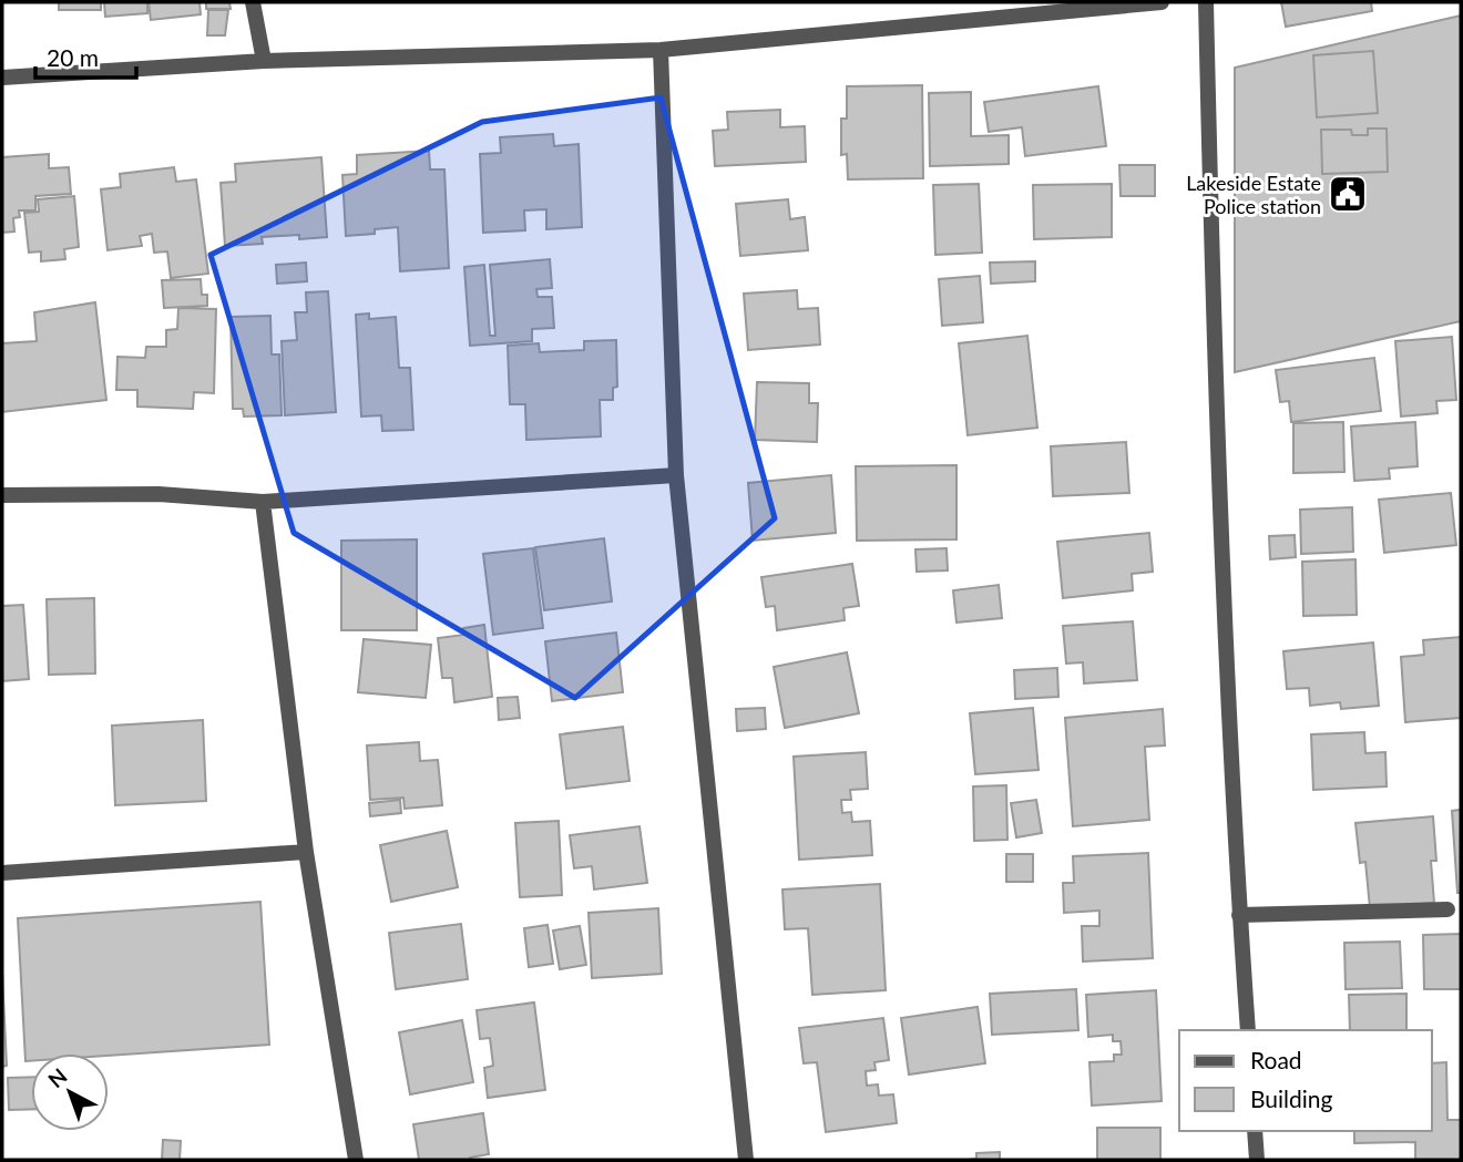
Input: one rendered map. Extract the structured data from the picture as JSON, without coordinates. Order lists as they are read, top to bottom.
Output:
{
  "places": {
    "public building": ["Lakeside Estate Police station"]
  },
  "legend": ["Road", "Building"],
  "scale_bar": "20 m",
  "north": "top left"
}
